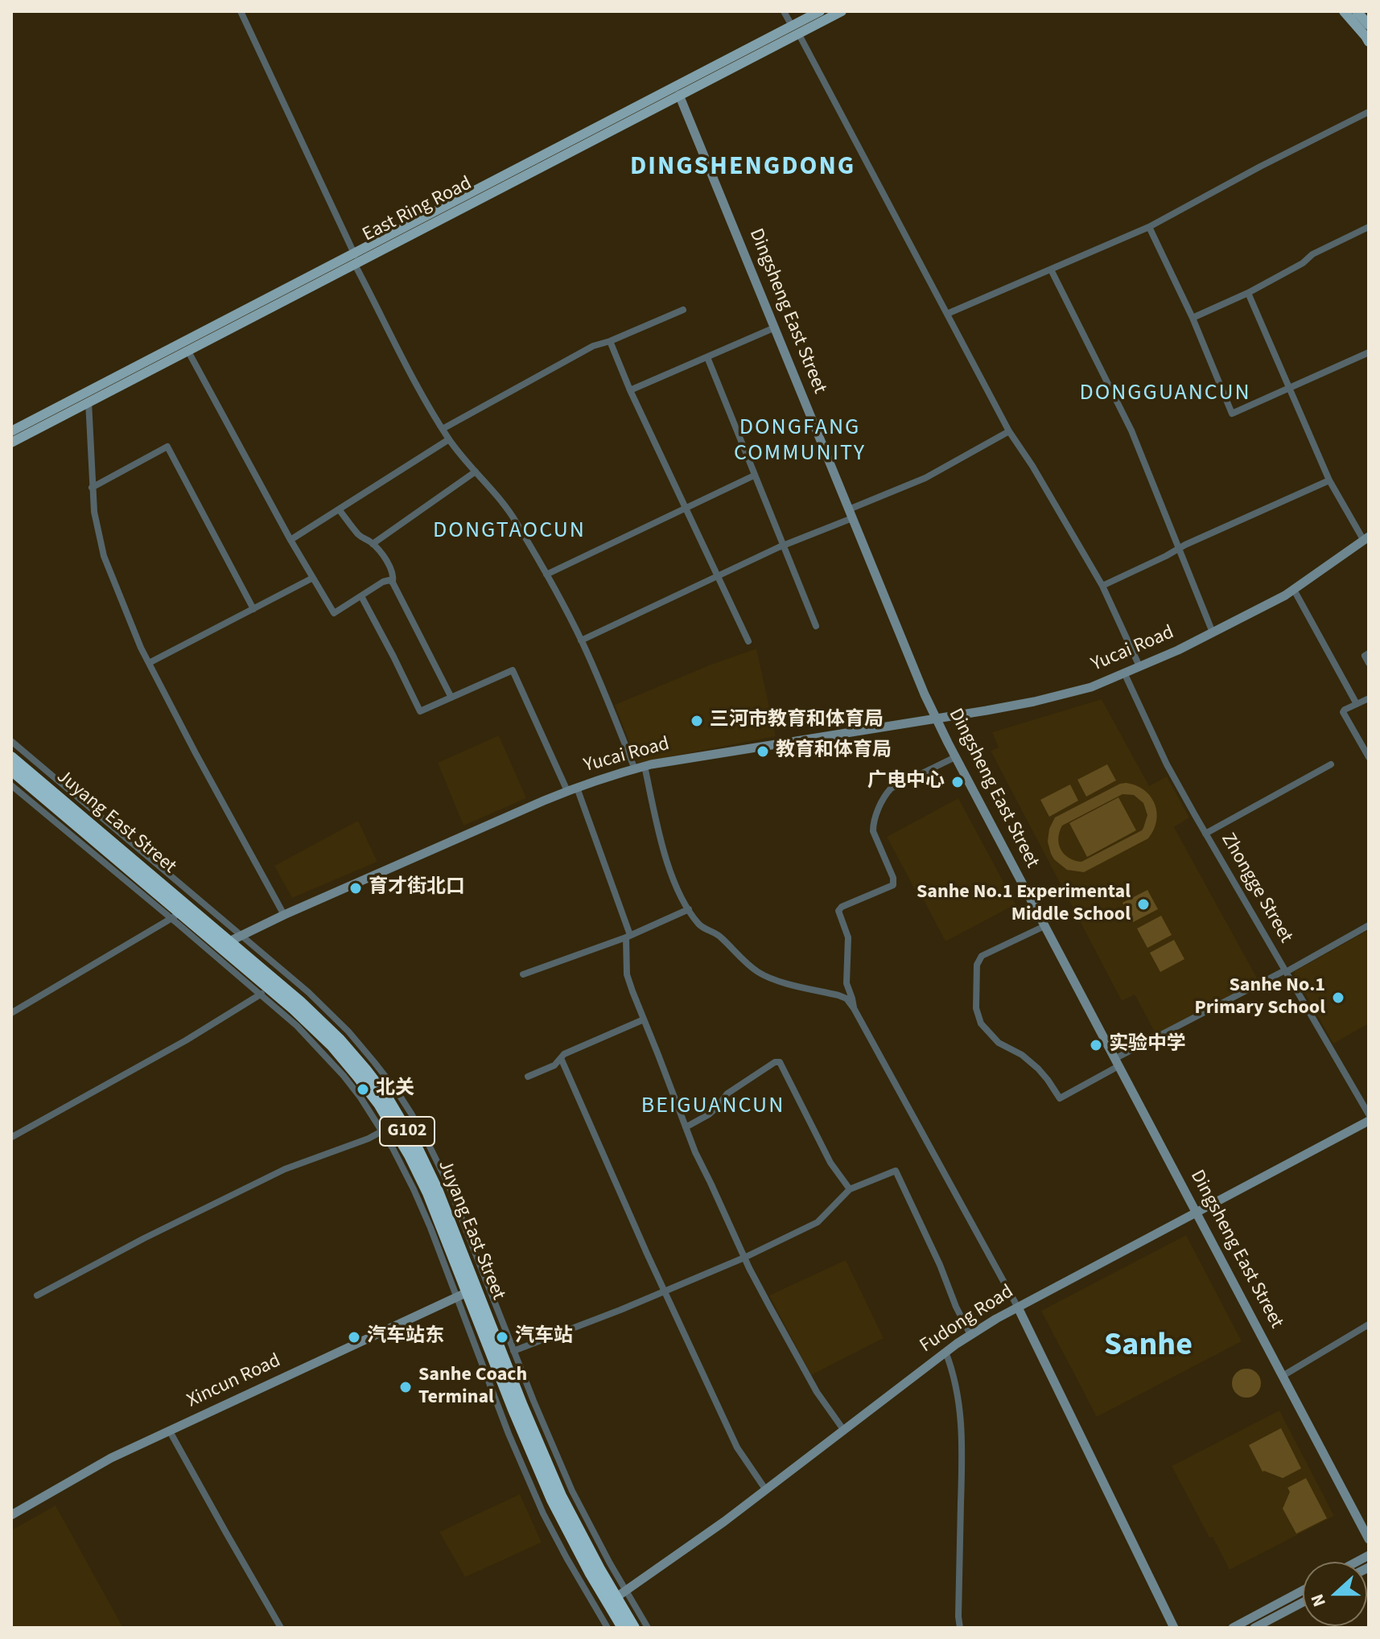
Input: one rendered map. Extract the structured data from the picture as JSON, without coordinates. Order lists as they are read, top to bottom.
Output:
{
  "streets": {
    "highway": ["Juyang East Street", "G102"],
    "main road": [
      "East Ring Road",
      "Dingsheng East Street",
      "Yucai Road",
      "Fudong Road",
      "Xincun Road"
    ],
    "street": ["Zhongge Street"]
  },
  "crossings": [
    ["East Ring Road", "Dingsheng East Street"],
    ["Dingsheng East Street", "Yucai Road"],
    ["Dingsheng East Street", "Fudong Road"],
    ["Yucai Road", "Juyang East Street"],
    ["Yucai Road", "Zhongge Street"],
    ["Juyang East Street", "Fudong Road"],
    ["Juyang East Street", "Xincun Road"]
  ],
  "districts": [
    "DINGSHENGDONG",
    "DONGGUANCUN",
    "DONGFANG COMMUNITY",
    "DONGTAOCUN",
    "BEIGUANCUN",
    "Sanhe"
  ],
  "places": [
    "三河市教育和体育局",
    "教育和体育局",
    "广电中心",
    "育才街北口",
    "Sanhe No.1 Experimental Middle School",
    "Sanhe No.1 Primary School",
    "实验中学",
    "北关",
    "汽车站东",
    "汽车站",
    "Sanhe Coach Terminal"
  ],
  "north": "left"
}
